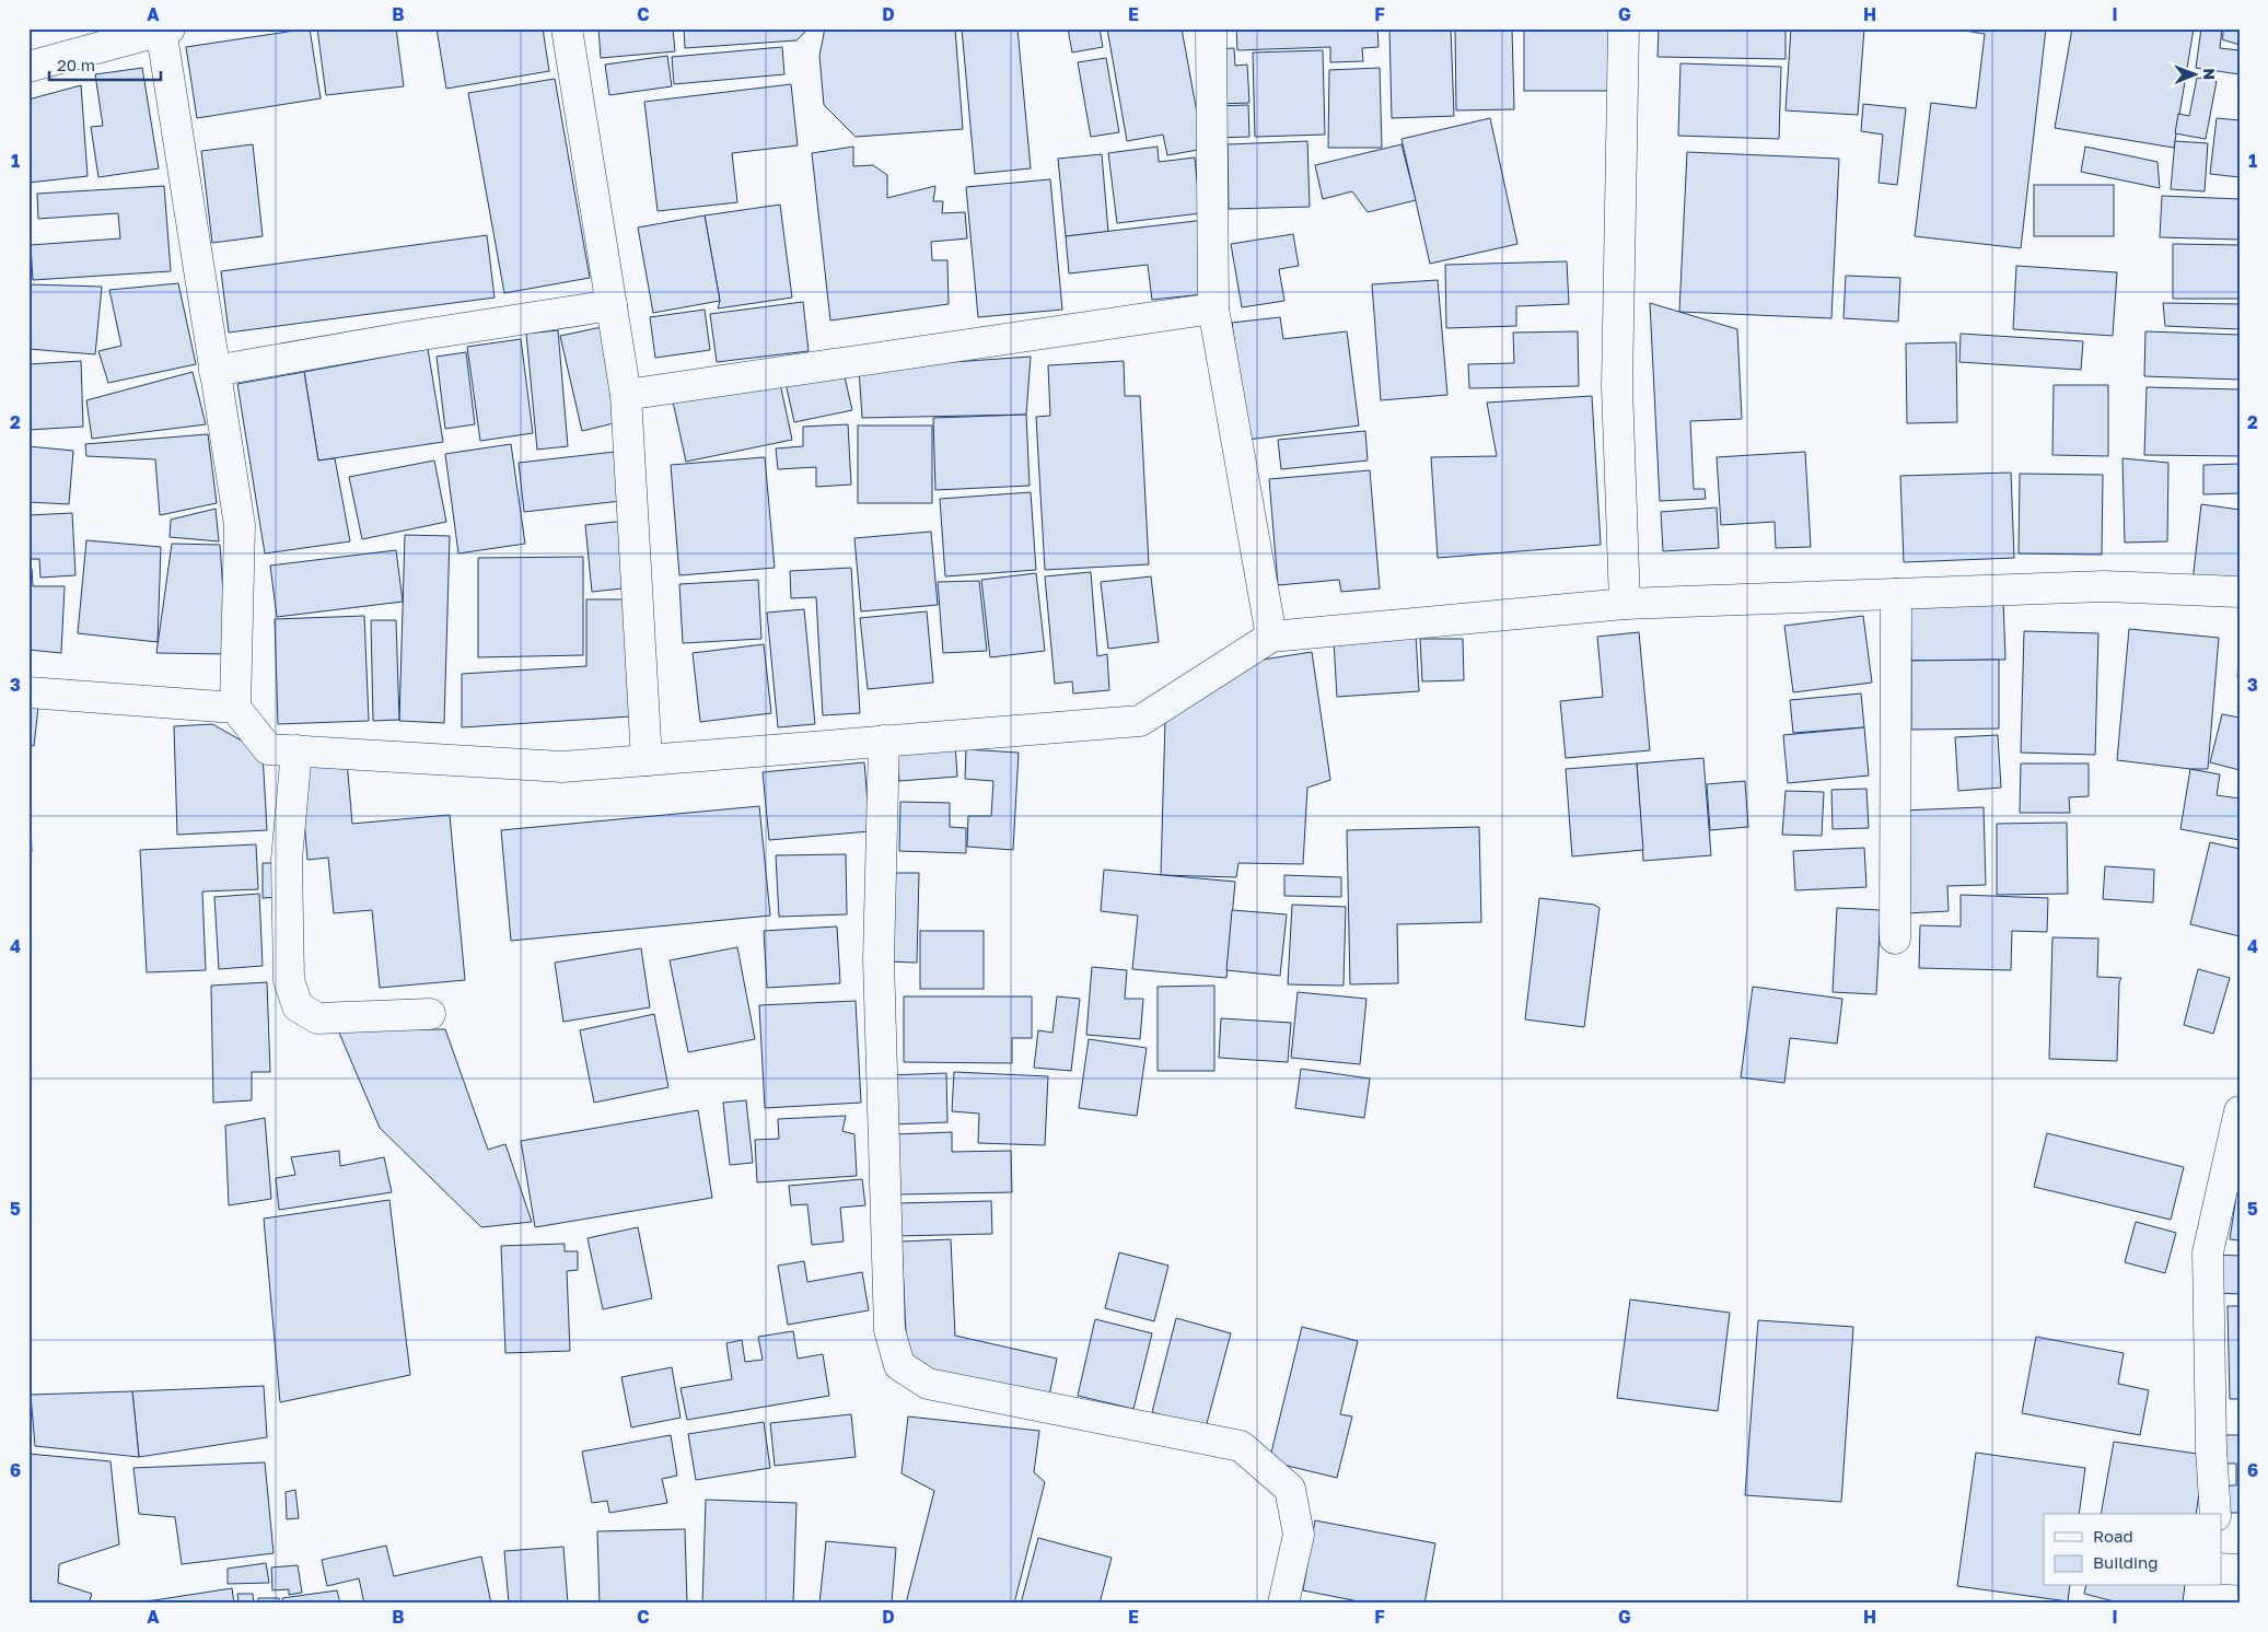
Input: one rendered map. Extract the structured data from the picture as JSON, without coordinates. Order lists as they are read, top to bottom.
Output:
{
  "legend": ["Road", "Building"],
  "scale_bar": "20 m",
  "north": "right",
  "grid": {
    "columns": [
      "A",
      "B",
      "C",
      "D",
      "E",
      "F",
      "G",
      "H",
      "I"
    ],
    "rows": [
      "1",
      "2",
      "3",
      "4",
      "5",
      "6"
    ]
  }
}
